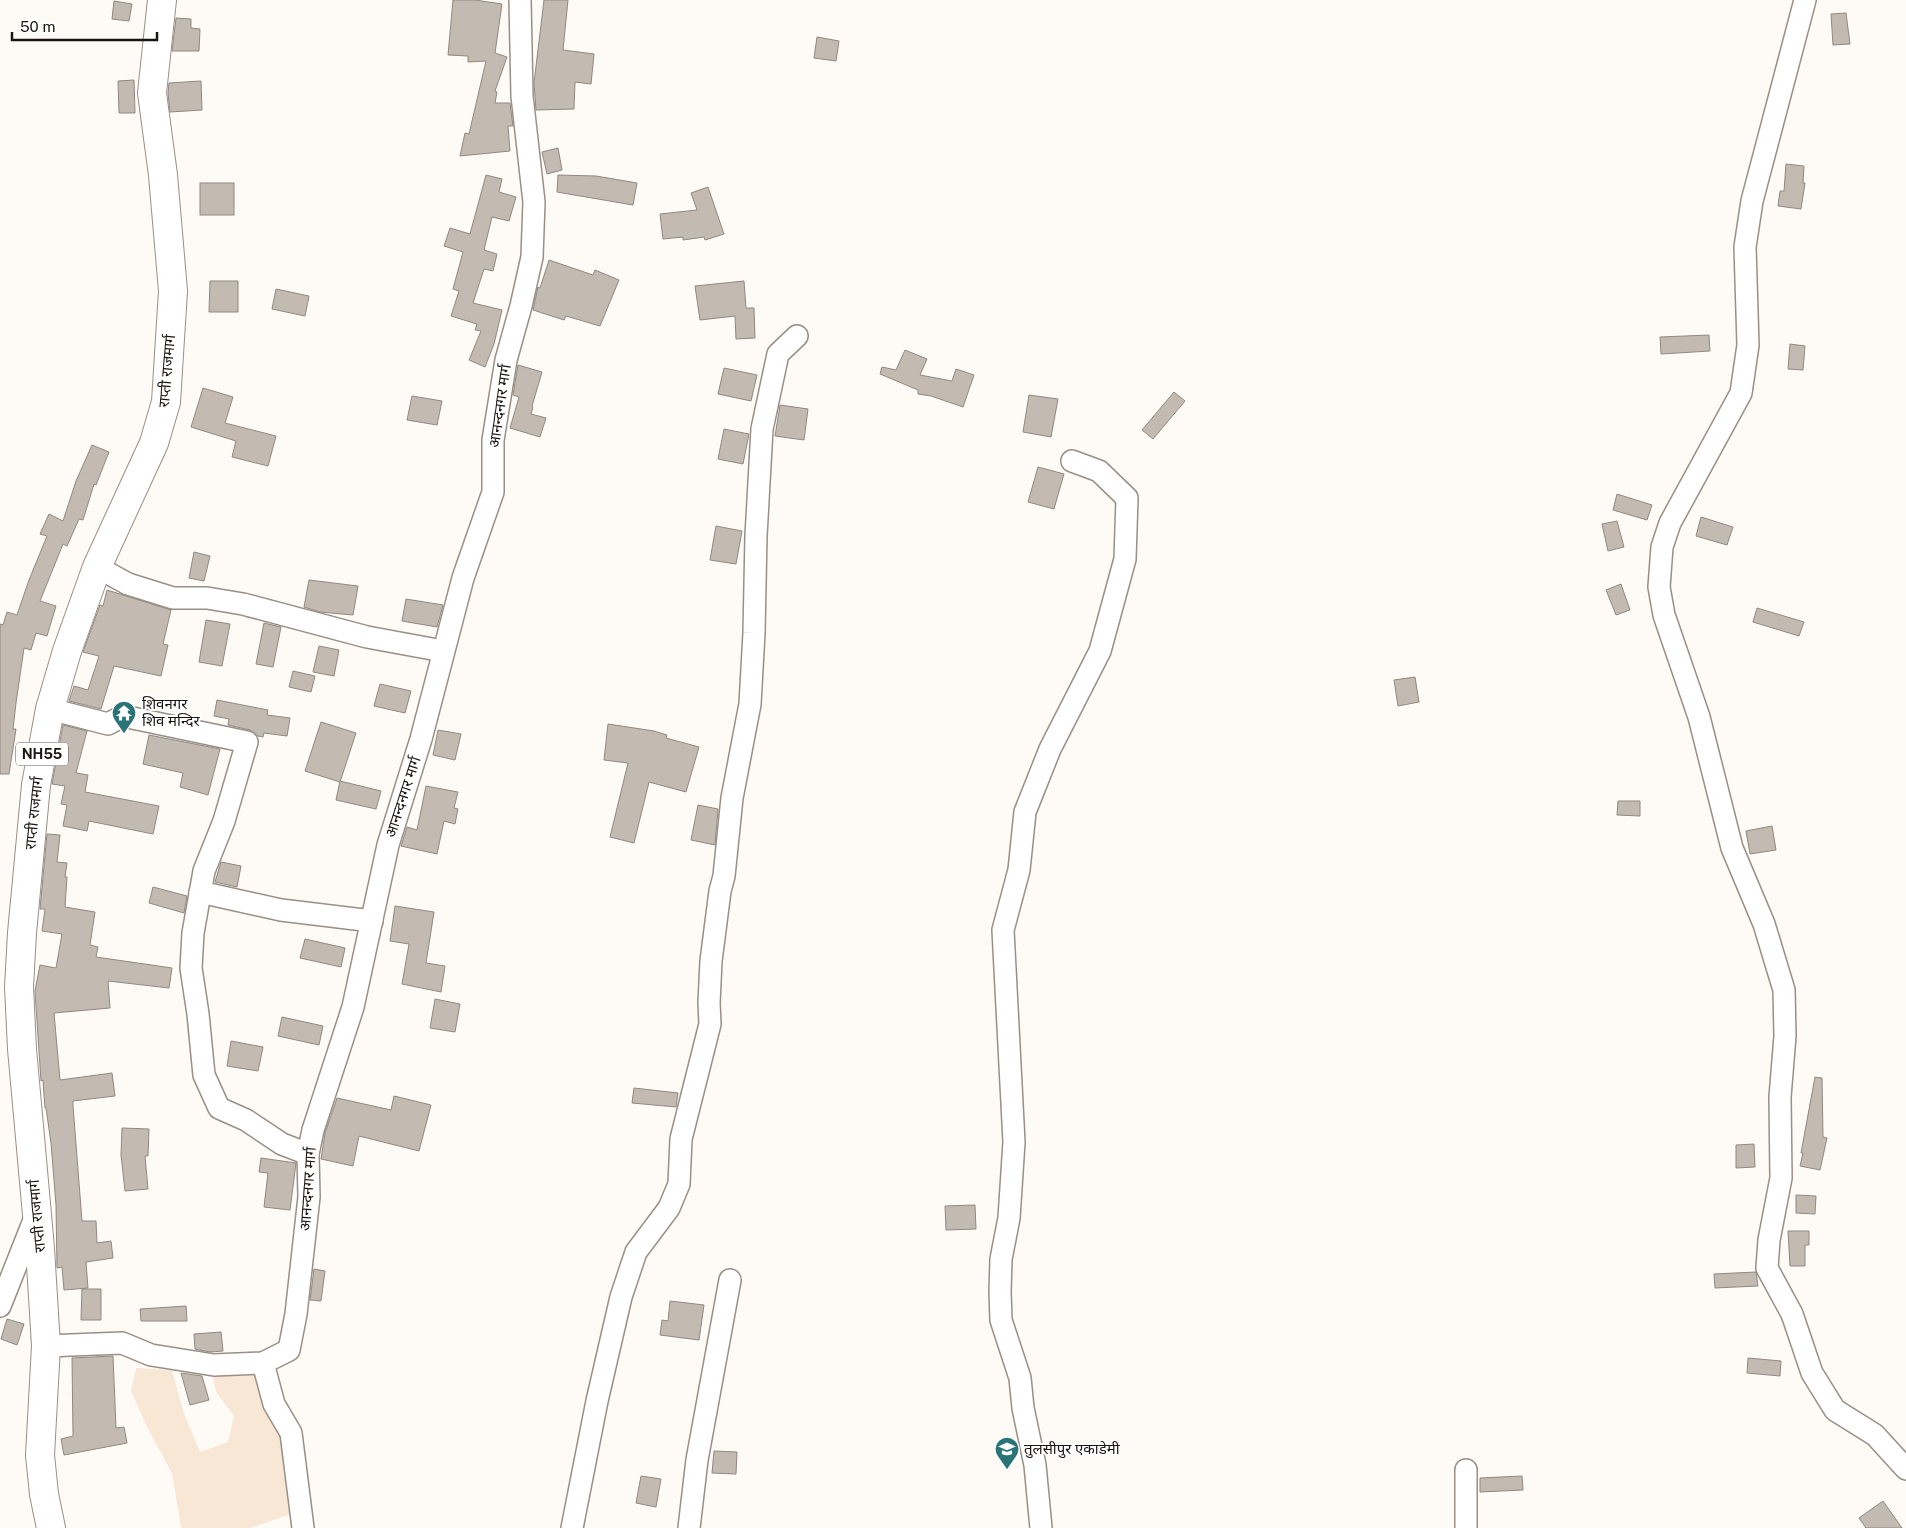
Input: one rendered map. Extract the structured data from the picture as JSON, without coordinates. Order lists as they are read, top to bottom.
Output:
{
  "streets": {
    "main road": ["राप्ती राजमार्ग", "NH55"],
    "street": ["आनन्दनगर मार्ग"]
  },
  "crossings": [
    ["राप्ती राजमार्ग", "आनन्दनगर मार्ग"]
  ],
  "places": {
    "temple": ["शिवनगर शिव मन्दिर"],
    "school or university": ["तुलसीपुर एकाडेमी"]
  },
  "scale_bar": "50 m"
}
